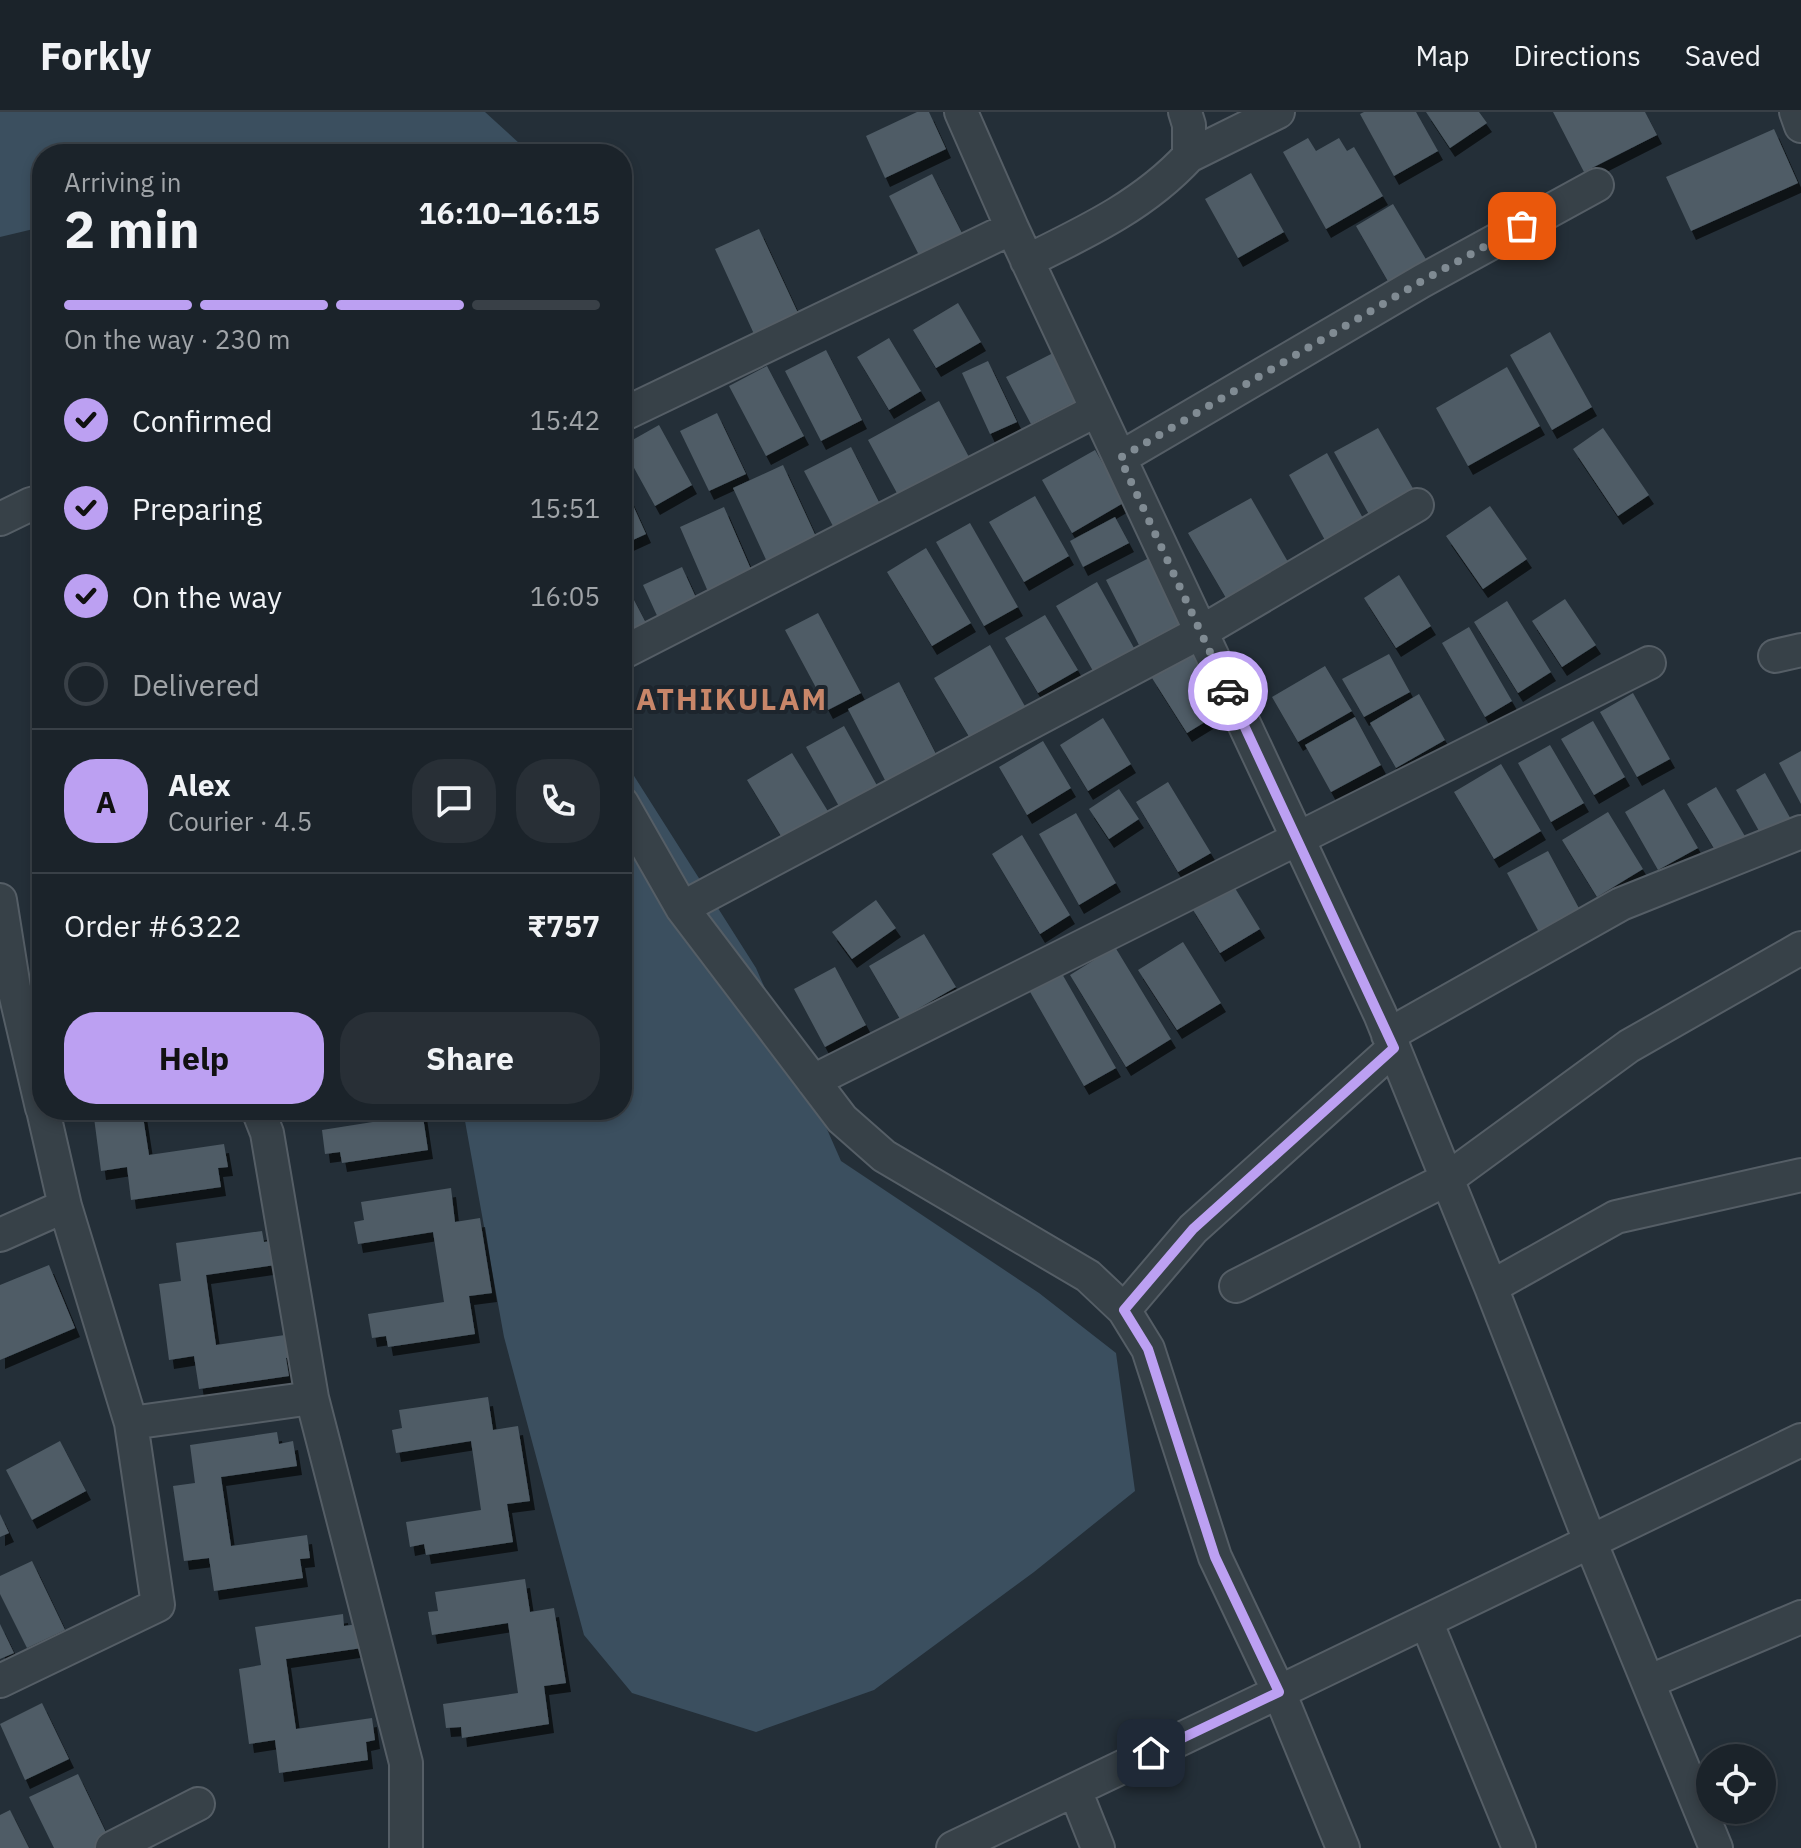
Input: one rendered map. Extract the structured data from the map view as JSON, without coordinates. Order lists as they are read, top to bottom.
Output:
{
  "districts": ["ATHIKULAM"],
  "page": {
    "header": "Forkly",
    "nav": ["Map", "Directions", "Saved"],
    "heading": ["2 min", "Arriving in", "16:10–16:15"],
    "panel": [
      "Alex",
      "Courier · 4.5",
      "Order #6322",
      "₹757"
    ],
    "bar": "On the way · 230 m",
    "list": [
      ["Confirmed", "15:42"],
      ["Preparing", "15:51"],
      ["On the way", "16:05"],
      "Delivered"
    ],
    "round": "A",
    "buttons": ["Help", "Share"]
  }
}
